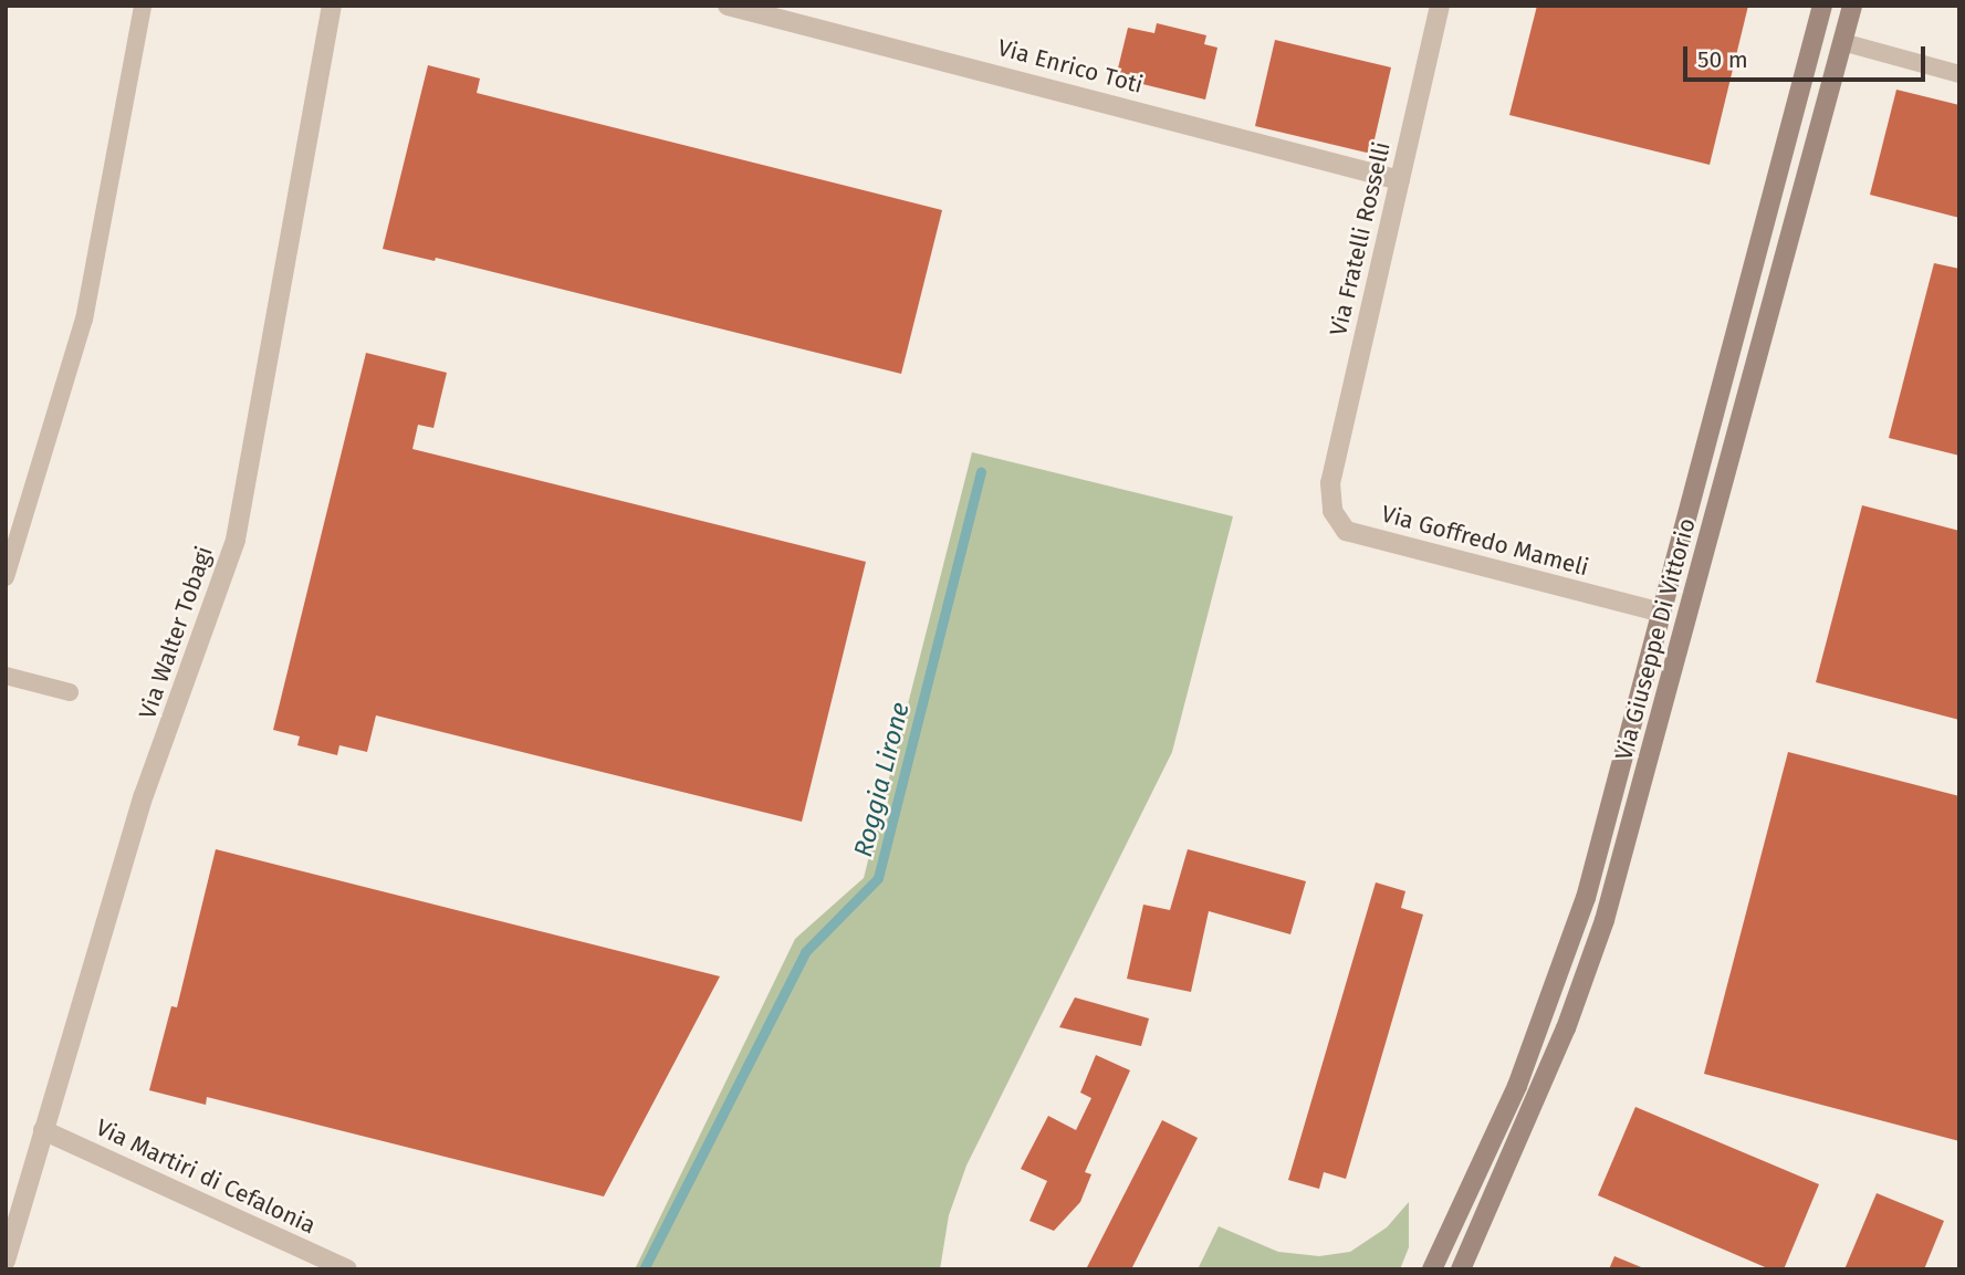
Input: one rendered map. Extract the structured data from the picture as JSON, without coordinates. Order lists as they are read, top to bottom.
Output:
{
  "streets": {
    "main road": ["Via Giuseppe Di Vittorio"],
    "street": [
      "Via Enrico Toti",
      "Via Fratelli Rosselli",
      "Via Goffredo Mameli",
      "Via Walter Tobagi",
      "Via Martiri di Cefalonia"
    ]
  },
  "crossings": [
    ["Via Enrico Toti", "Via Fratelli Rosselli"],
    ["Via Fratelli Rosselli", "Via Goffredo Mameli"],
    ["Via Goffredo Mameli", "Via Giuseppe Di Vittorio"],
    ["Via Walter Tobagi", "Via Martiri di Cefalonia"]
  ],
  "water": ["Roggia Lirone"],
  "scale_bar": "50 m"
}
